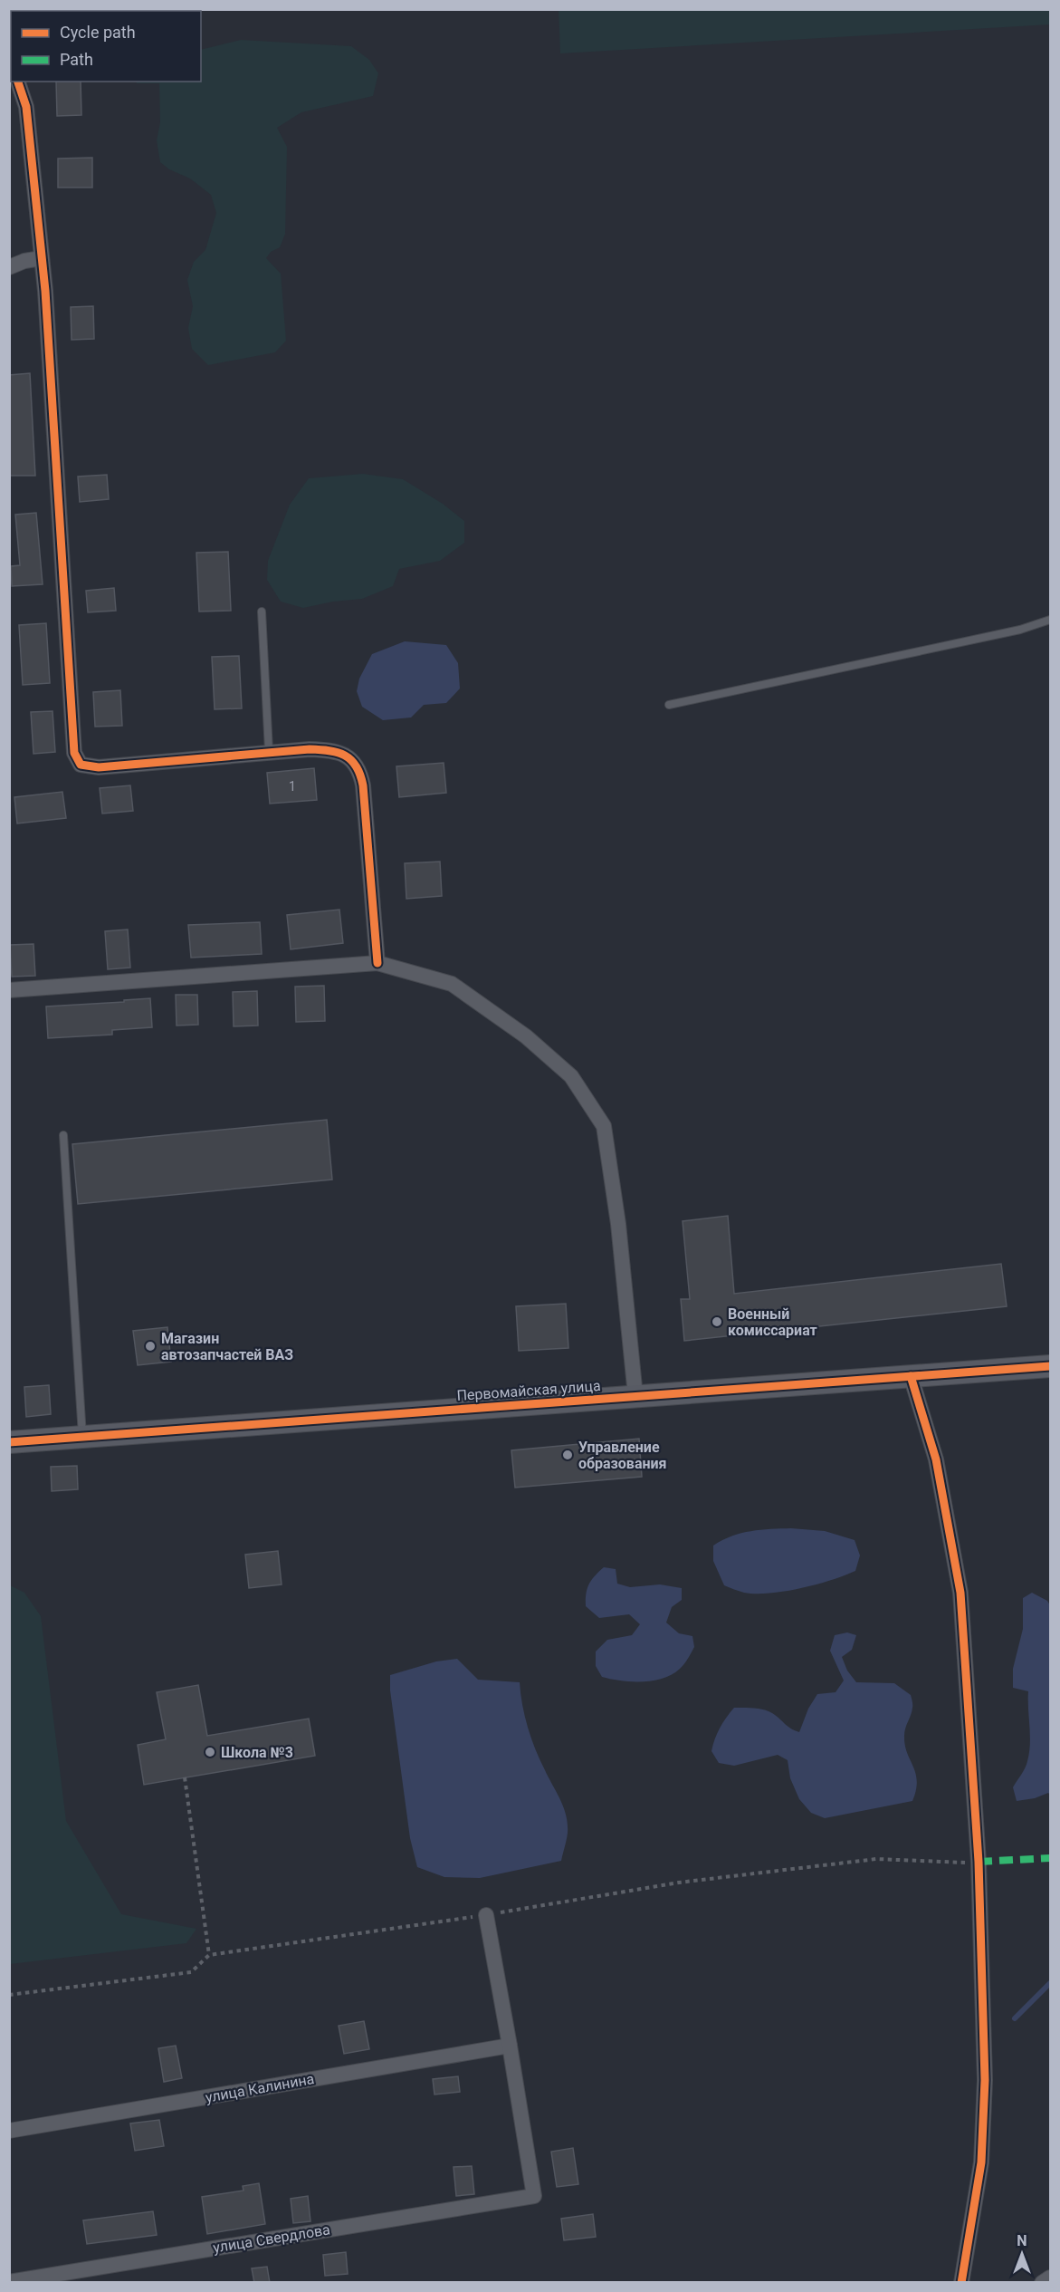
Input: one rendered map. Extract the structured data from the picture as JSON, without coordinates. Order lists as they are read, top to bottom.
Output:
{
  "streets": {
    "street": ["Первомайская улица", "улица Калинина", "улица Свердлова"]
  },
  "crossings": [
    ["улица Калинина", "улица Свердлова"]
  ],
  "places": [
    "Военный комиссариат",
    "Магазин автозапчастей ВАЗ",
    "Управление образования",
    "Школа №3"
  ],
  "house_numbers": ["1"],
  "legend": ["Cycle path", "Path"],
  "north": "top"
}
